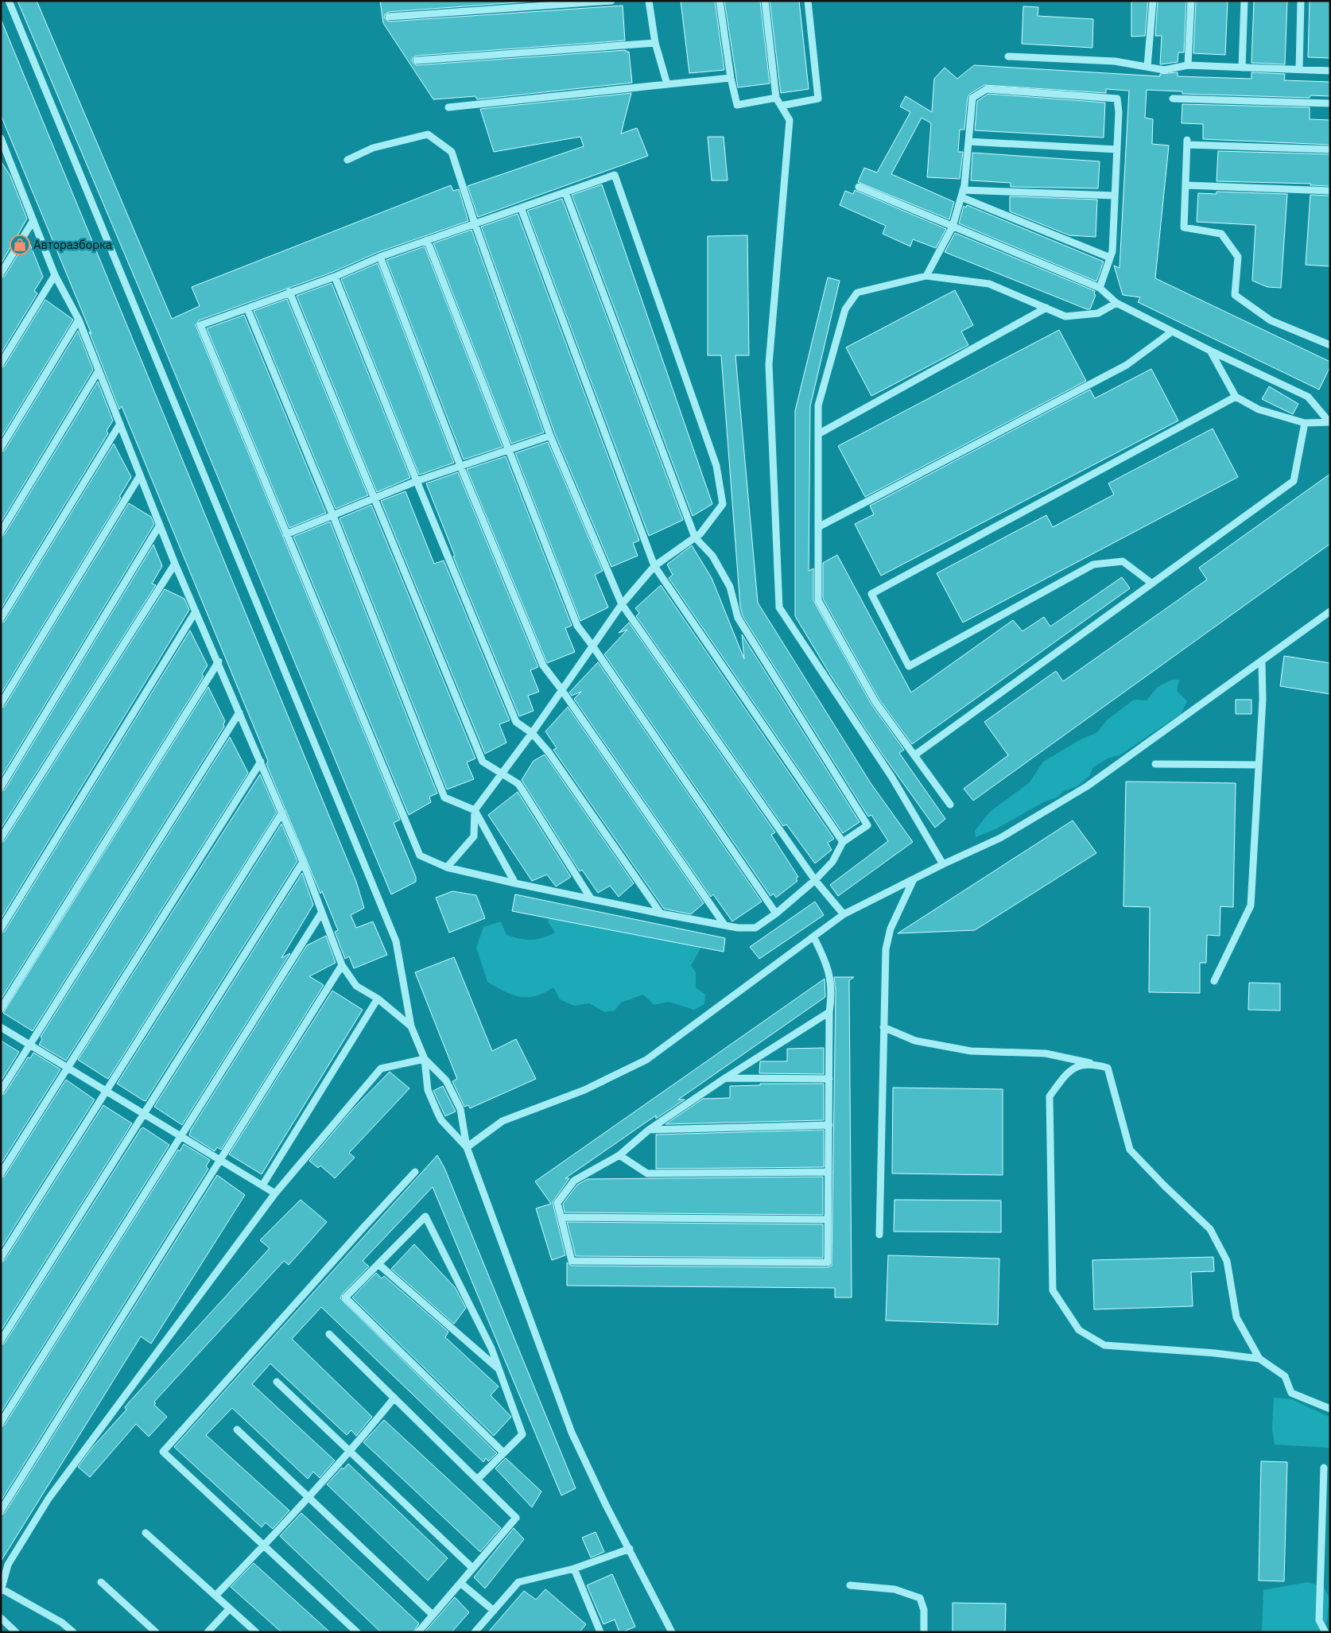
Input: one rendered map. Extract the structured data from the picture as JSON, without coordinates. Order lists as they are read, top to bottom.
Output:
{
  "places": {
    "shop": ["Авторазборка"]
  }
}
